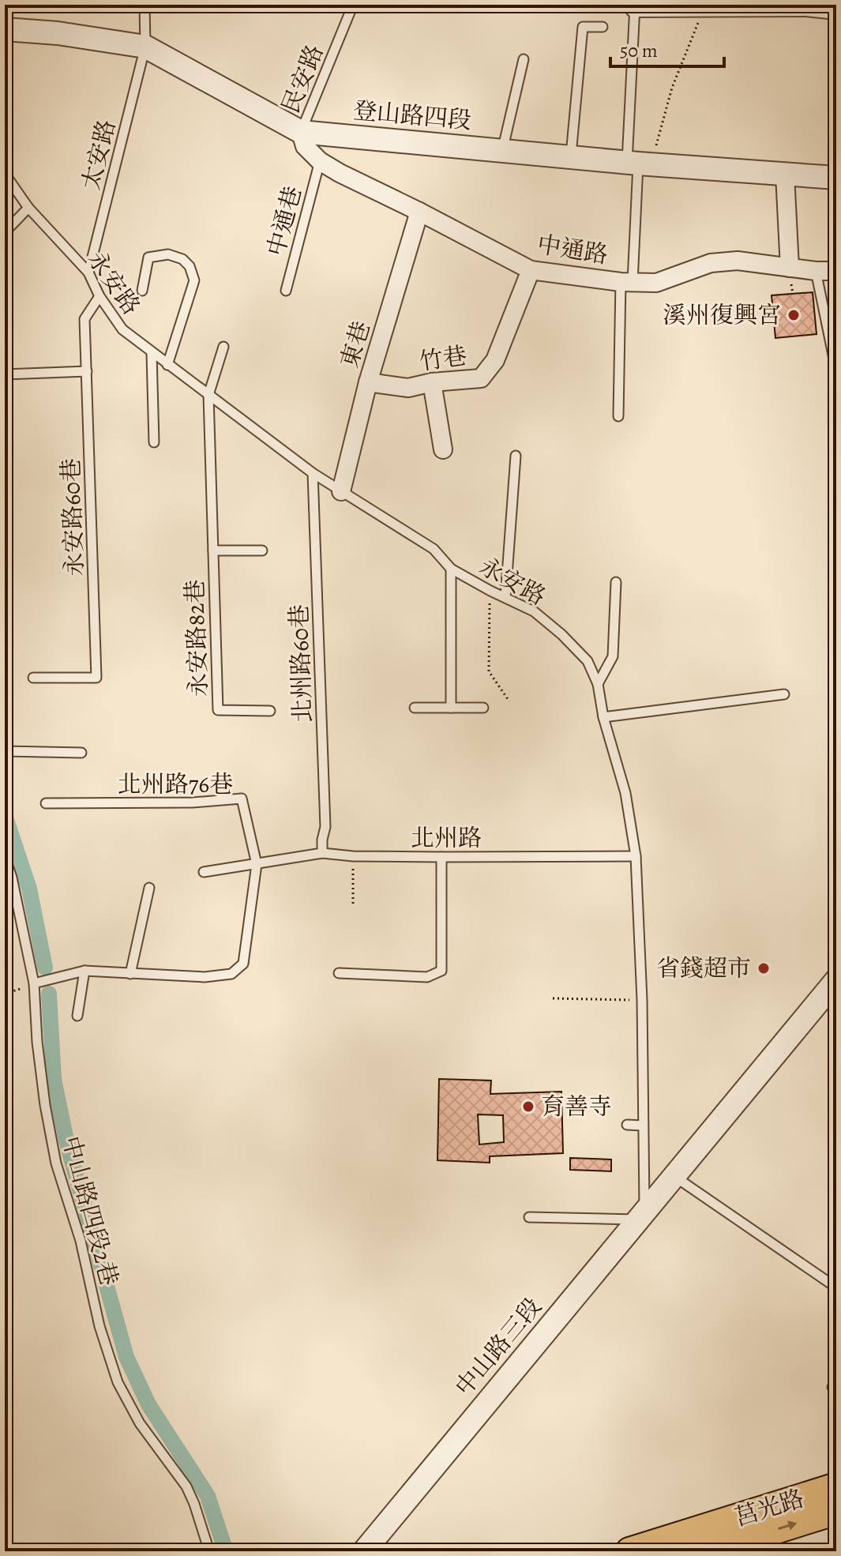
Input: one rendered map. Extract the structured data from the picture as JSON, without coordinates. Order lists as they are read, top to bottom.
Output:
{
  "streets": {
    "main road": ["莒光路"],
    "street": [
      "登山路四段",
      "中通路",
      "東巷",
      "竹巷",
      "中山路三段"
    ],
    "lane": [
      "民安路",
      "太安路",
      "中通巷",
      "永安路",
      "永安路60巷",
      "永安路82巷",
      "北州路60巷",
      "北州路76巷",
      "北州路",
      "中山路四段2巷"
    ]
  },
  "crossings": [
    ["民安路", "登山路四段"],
    ["民安路", "中通路"],
    ["登山路四段", "太安路"],
    ["登山路四段", "中通路"],
    ["太安路", "永安路"],
    ["中通巷", "中通路"],
    ["中通路", "東巷"],
    ["中通路", "竹巷"],
    ["永安路", "東巷"],
    ["永安路", "永安路60巷"],
    ["永安路", "永安路82巷"],
    ["永安路", "北州路60巷"],
    ["永安路", "北州路"],
    ["永安路", "中山路三段"],
    ["東巷", "竹巷"],
    ["北州路60巷", "北州路"],
    ["北州路76巷", "北州路"]
  ],
  "places": ["溪州復興宮", "省錢超市", "育善寺"],
  "scale_bar": "50 m"
}
